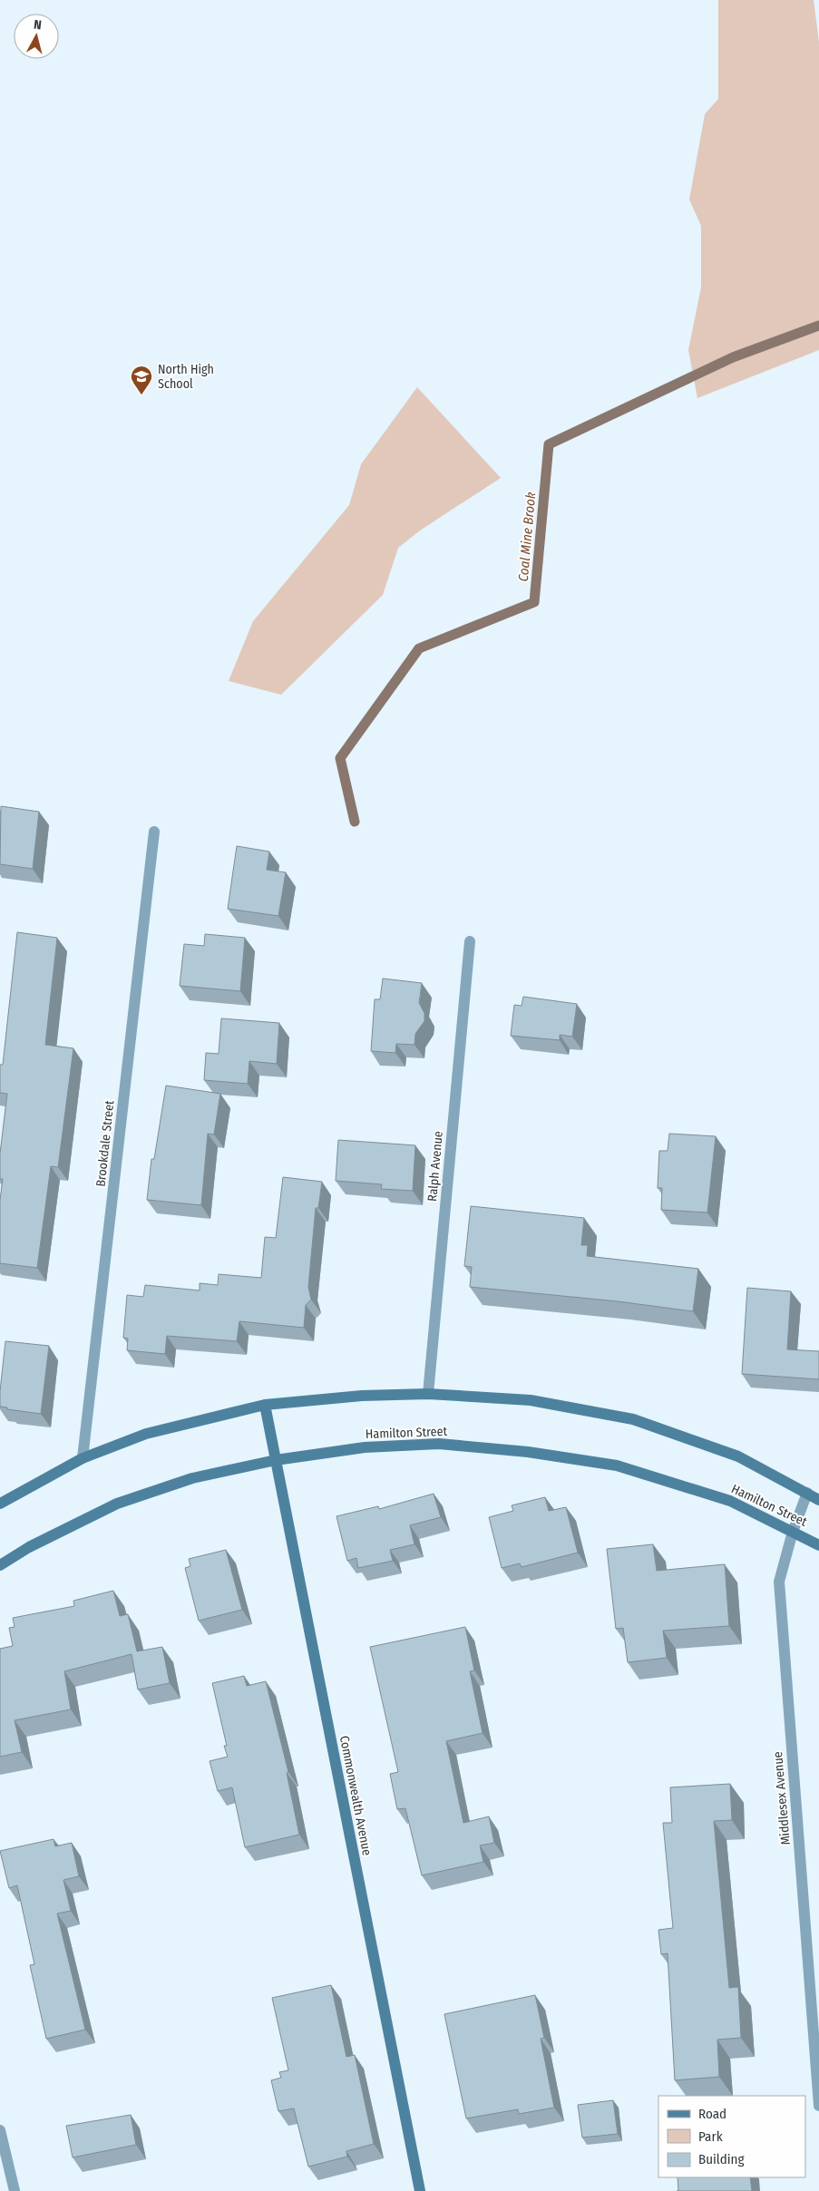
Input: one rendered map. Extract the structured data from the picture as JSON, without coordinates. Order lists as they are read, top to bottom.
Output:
{
  "streets": {
    "main road": ["Hamilton Street", "Commonwealth Avenue"],
    "street": ["Brookdale Street", "Ralph Avenue", "Middlesex Avenue"]
  },
  "crossings": [
    ["Brookdale Street", "Hamilton Street"],
    ["Ralph Avenue", "Hamilton Street"],
    ["Hamilton Street", "Commonwealth Avenue"],
    ["Hamilton Street", "Middlesex Avenue"]
  ],
  "water": ["Coal Mine Brook"],
  "places": {
    "school or university": ["North High School"]
  },
  "legend": ["Road", "Park", "Building"],
  "north": "top"
}
